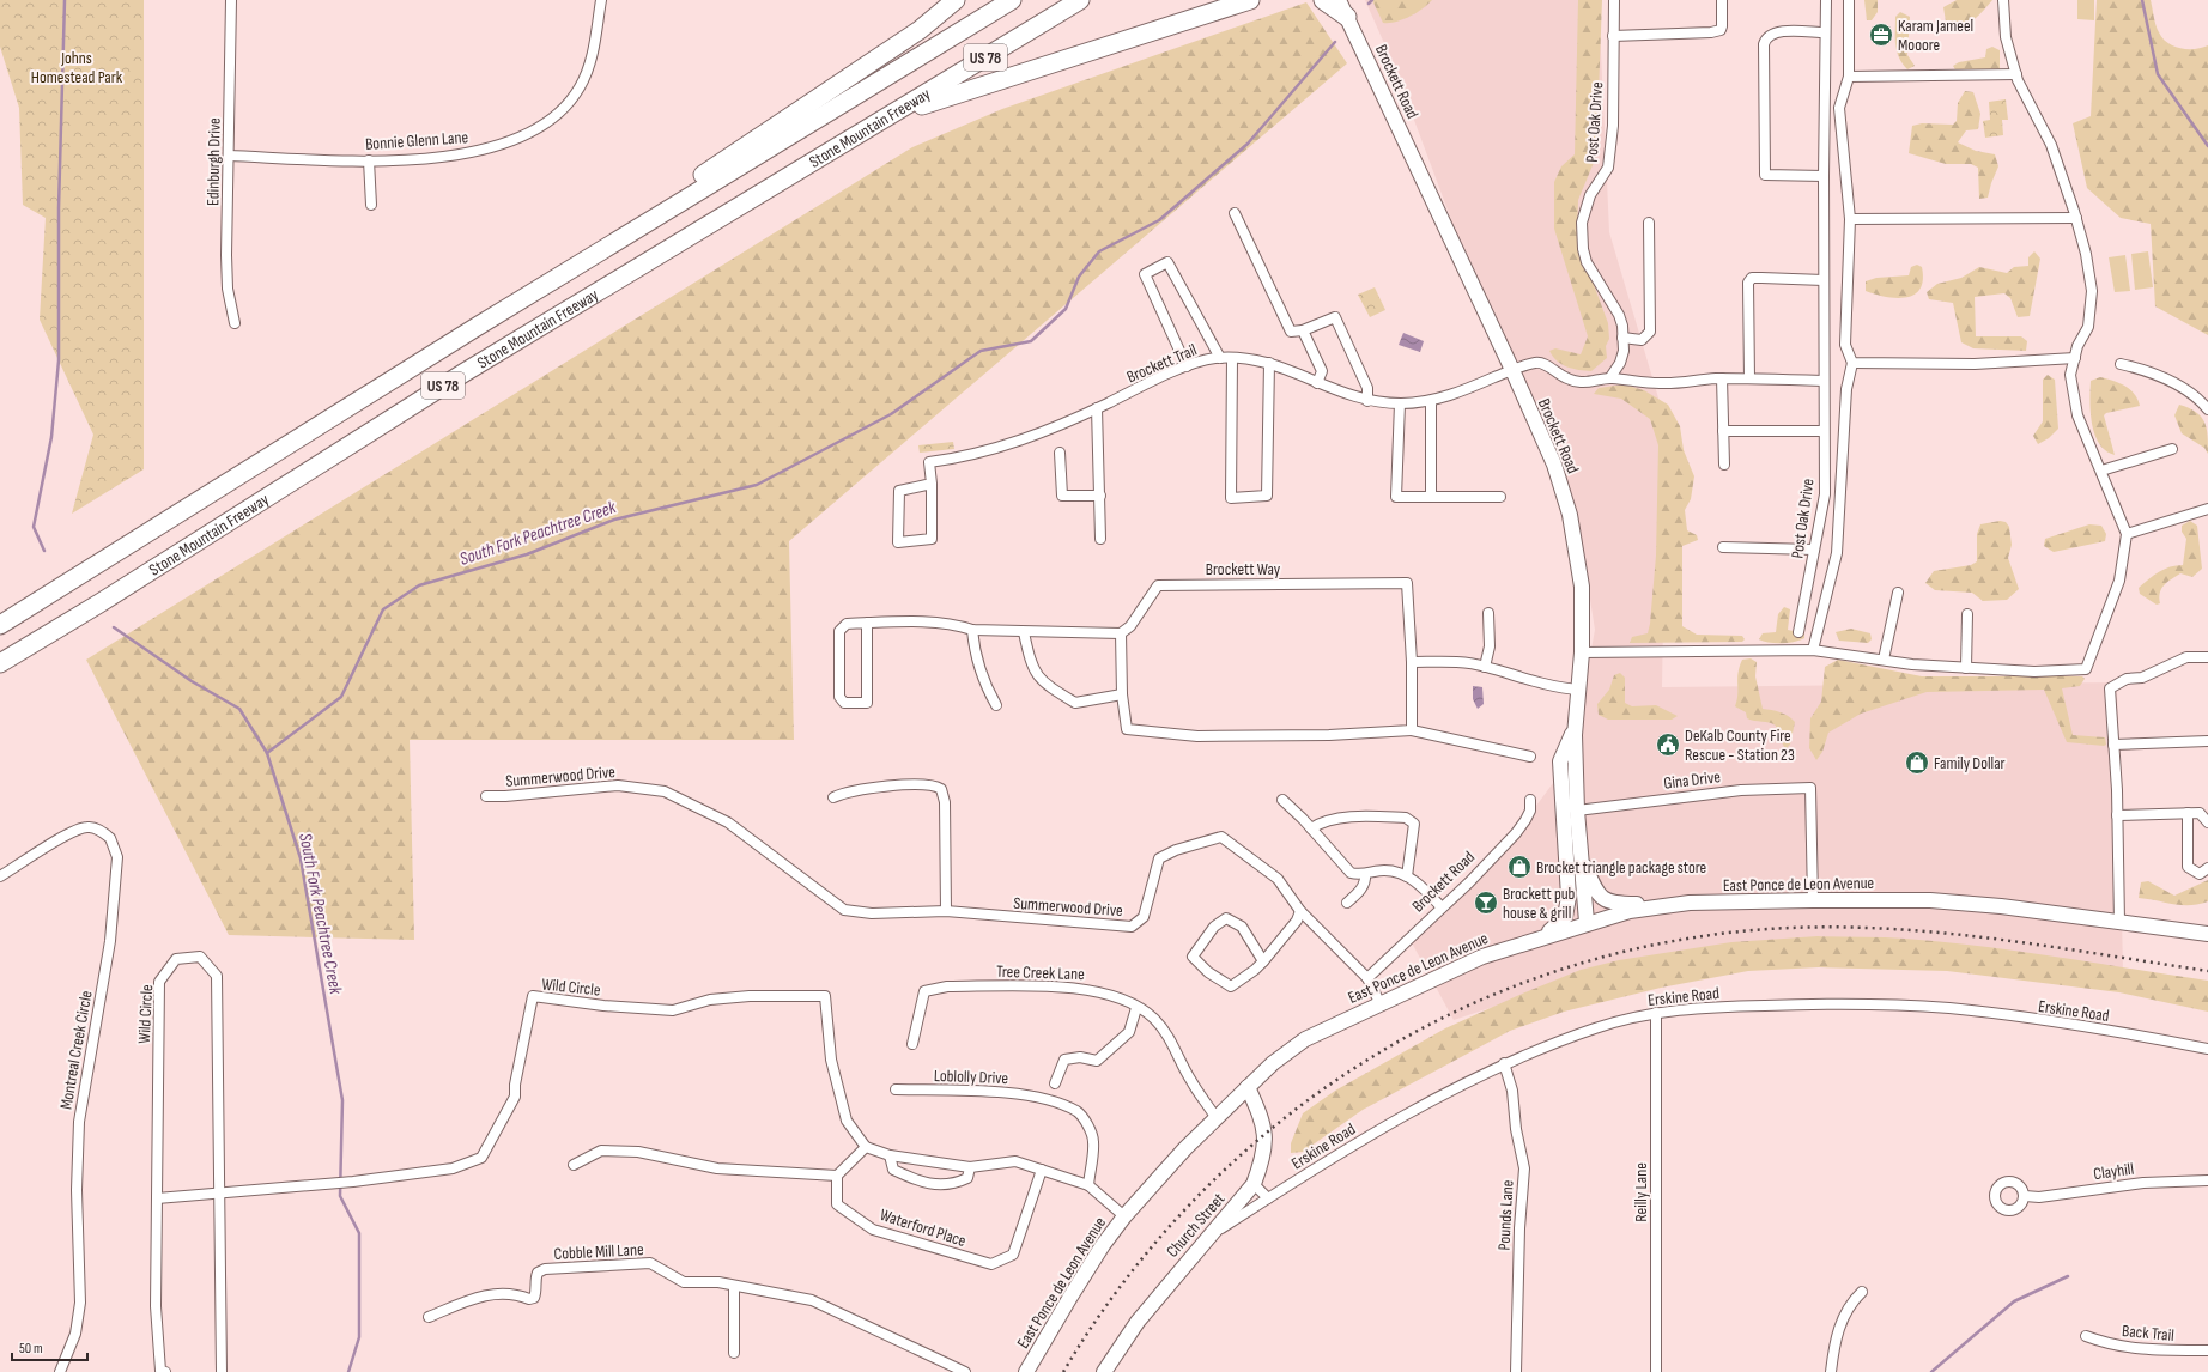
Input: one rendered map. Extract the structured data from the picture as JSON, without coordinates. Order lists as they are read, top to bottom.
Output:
{
  "streets": {
    "highway": ["US 78", "Stone Mountain Freeway"],
    "street": [
      "Brockett Road",
      "Post Oak Drive",
      "Bonnie Glenn Lane",
      "Edinburgh Drive",
      "Brockett Trail",
      "Brockett Way",
      "Summerwood Drive",
      "Gina Drive",
      "East Ponce de Leon Avenue",
      "Tree Creek Lane",
      "Wild Circle",
      "Erskine Road",
      "Montreal Creek Circle",
      "Loblolly Drive",
      "Clayhill",
      "Reilly Lane",
      "Pounds Lane",
      "Church Street",
      "Waterford Place",
      "Cobble Mill Lane",
      "Back Trail"
    ]
  },
  "crossings": [
    ["Brockett Road", "Brockett Trail"],
    ["Brockett Road", "Summerwood Drive"],
    ["Brockett Road", "Gina Drive"],
    ["Brockett Road", "East Ponce de Leon Avenue"],
    ["Bonnie Glenn Lane", "Edinburgh Drive"],
    ["Summerwood Drive", "East Ponce de Leon Avenue"],
    ["Gina Drive", "East Ponce de Leon Avenue"],
    ["East Ponce de Leon Avenue", "Tree Creek Lane"],
    ["East Ponce de Leon Avenue", "Church Street"],
    ["Erskine Road", "Reilly Lane"],
    ["Erskine Road", "Pounds Lane"],
    ["Erskine Road", "Church Street"]
  ],
  "water": ["South Fork Peachtree Creek"],
  "parks": ["Johns Homestead Park"],
  "places": {
    "office": ["Karam Jameel Mooore"],
    "public building": ["DeKalb County Fire Rescue - Station 23"],
    "shop": ["Family Dollar", "Brocket triangle package store"],
    "bar": ["Brockett pub house & grill"]
  },
  "scale_bar": "50 m"
}
